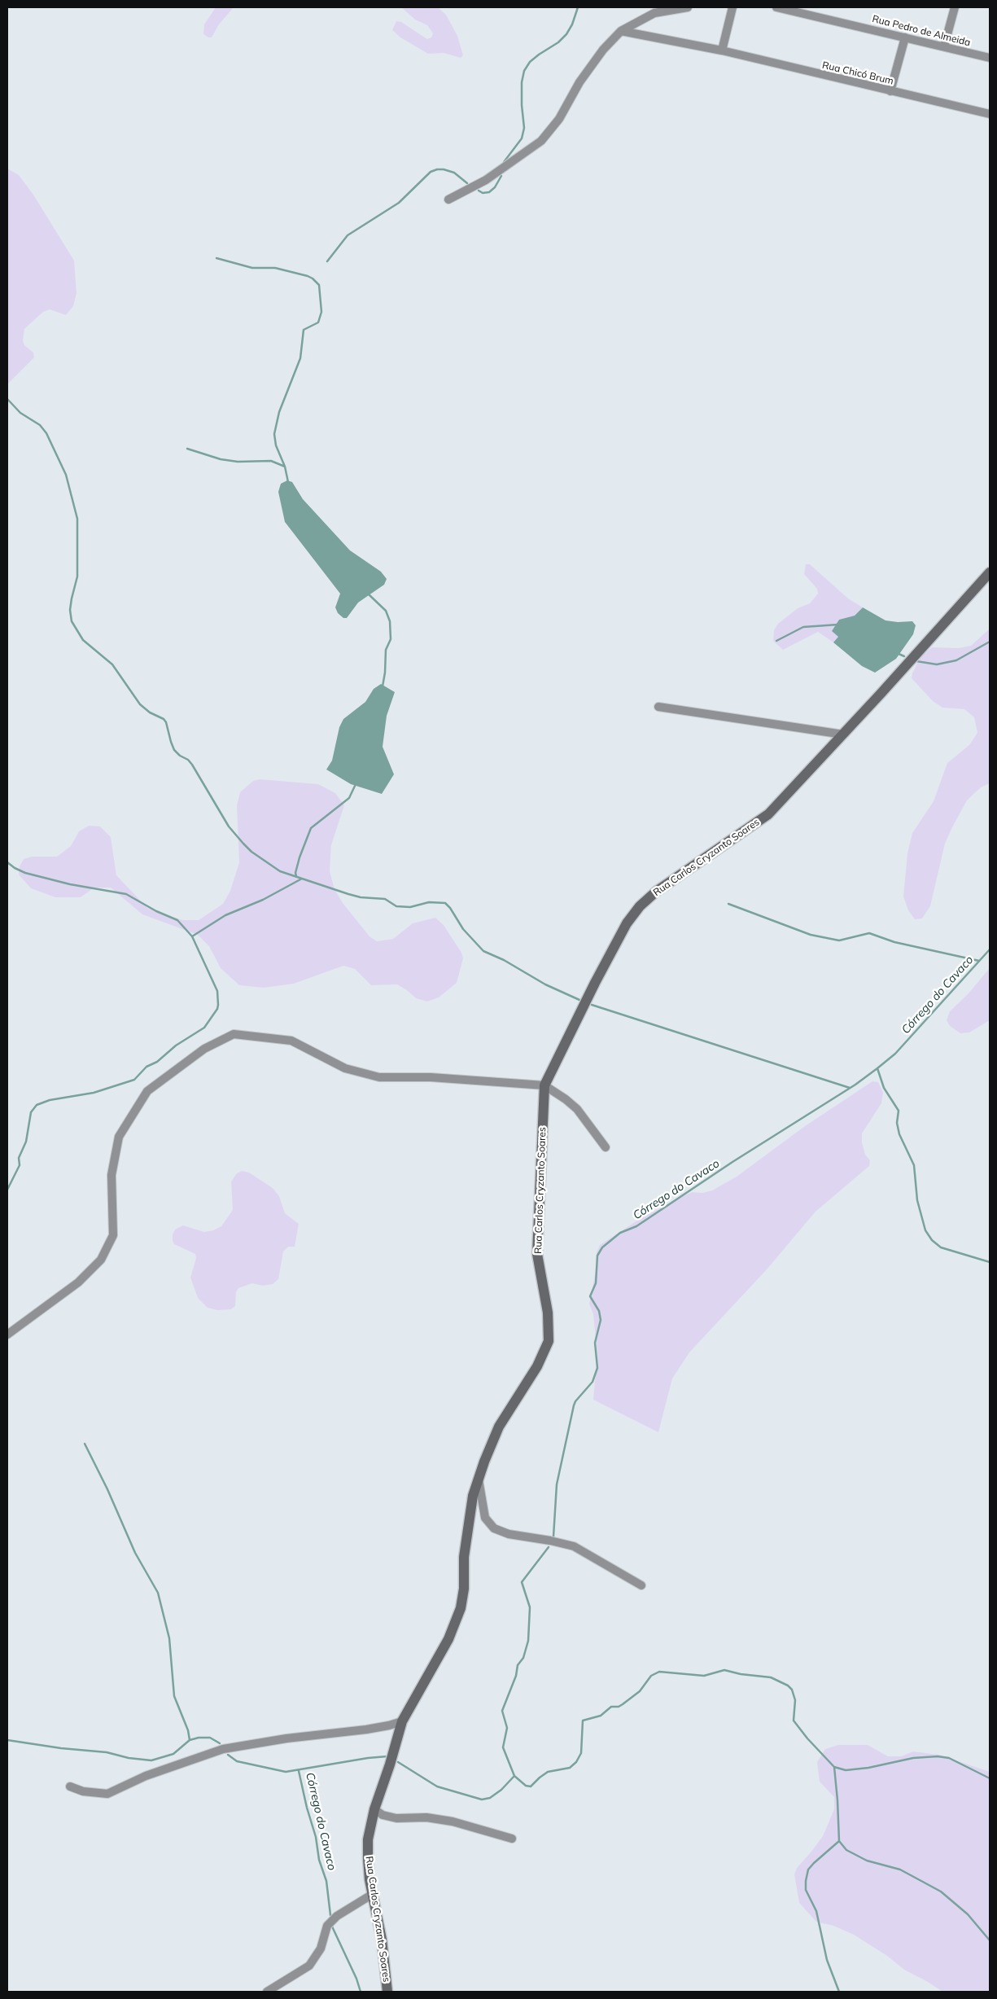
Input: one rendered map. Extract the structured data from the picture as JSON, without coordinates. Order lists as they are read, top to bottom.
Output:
{
  "streets": {
    "street": ["Rua Pedro de Almeida", "Rua Chicó Brum", "Rua Carlos Cryzanto Soares"]
  },
  "water": ["Córrego do Cavaco"]
}
